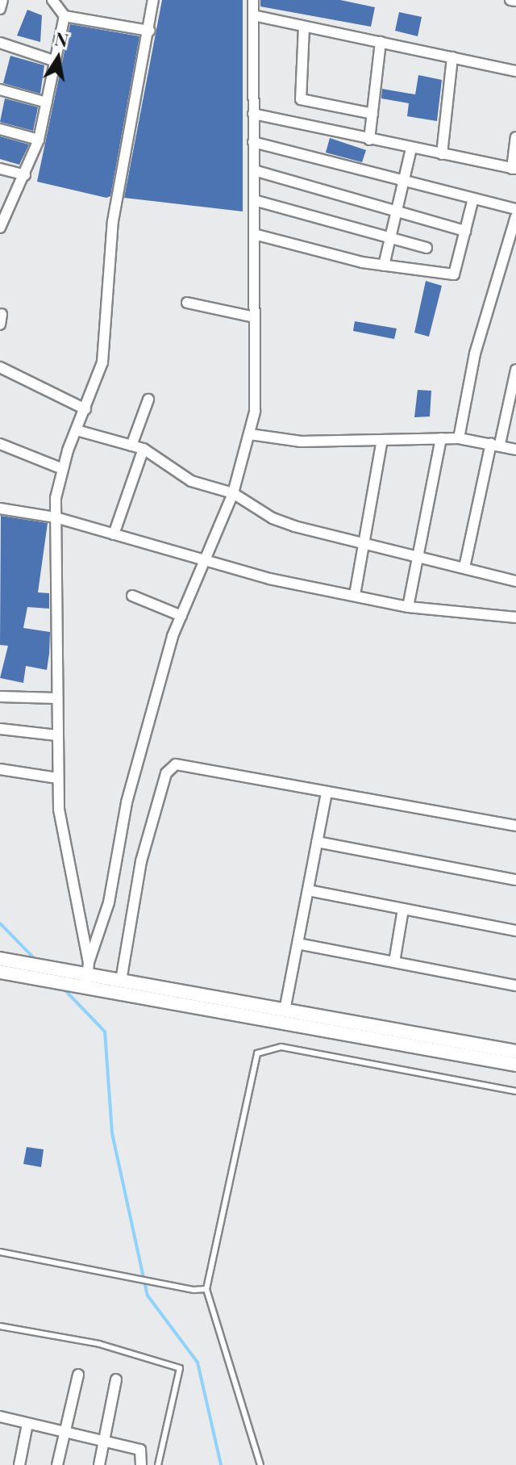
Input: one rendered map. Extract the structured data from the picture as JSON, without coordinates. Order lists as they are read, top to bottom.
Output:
{
  "north": "top"
}
